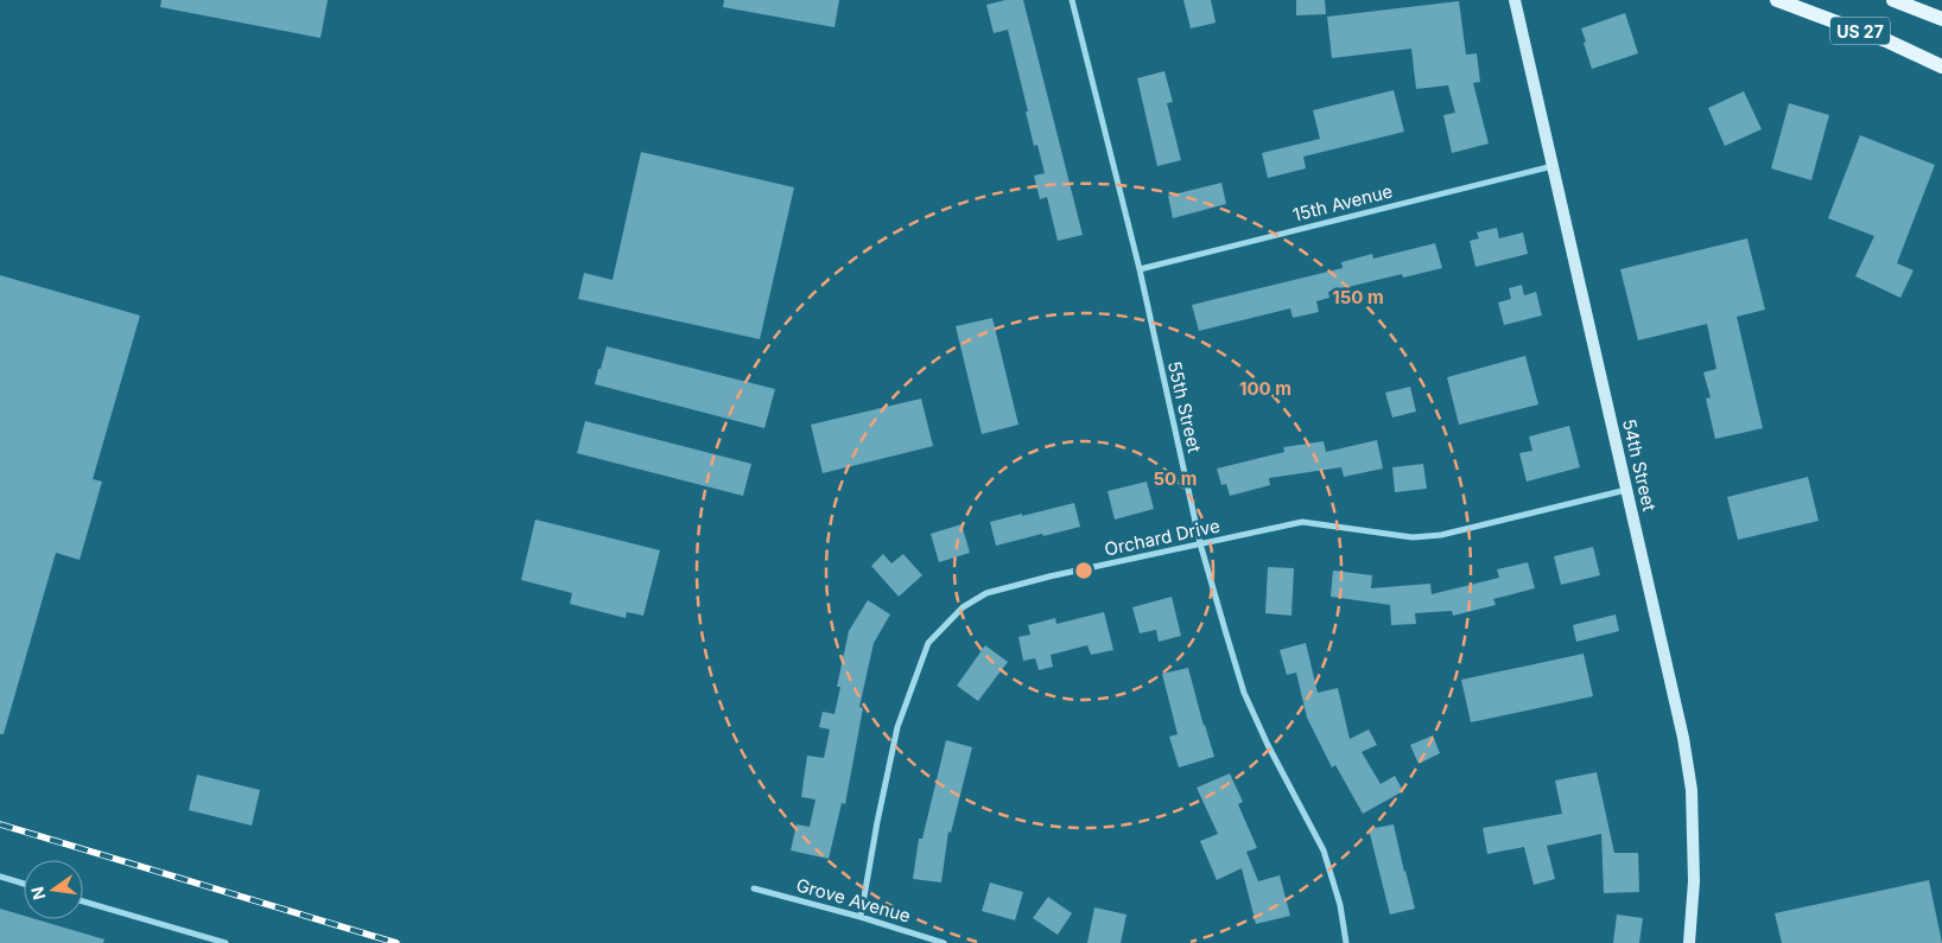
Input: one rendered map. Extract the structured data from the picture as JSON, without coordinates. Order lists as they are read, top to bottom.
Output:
{
  "streets": {
    "main road": ["US 27", "54th Street"],
    "street": [
      "15th Avenue",
      "55th Street",
      "Orchard Drive",
      "Grove Avenue"
    ]
  },
  "crossings": [
    ["15th Avenue", "55th Street"],
    ["15th Avenue", "54th Street"],
    ["55th Street", "Orchard Drive"],
    ["54th Street", "Orchard Drive"],
    ["Orchard Drive", "Grove Avenue"]
  ],
  "north": "left",
  "rings": ["150 m", "100 m", "50 m"]
}
